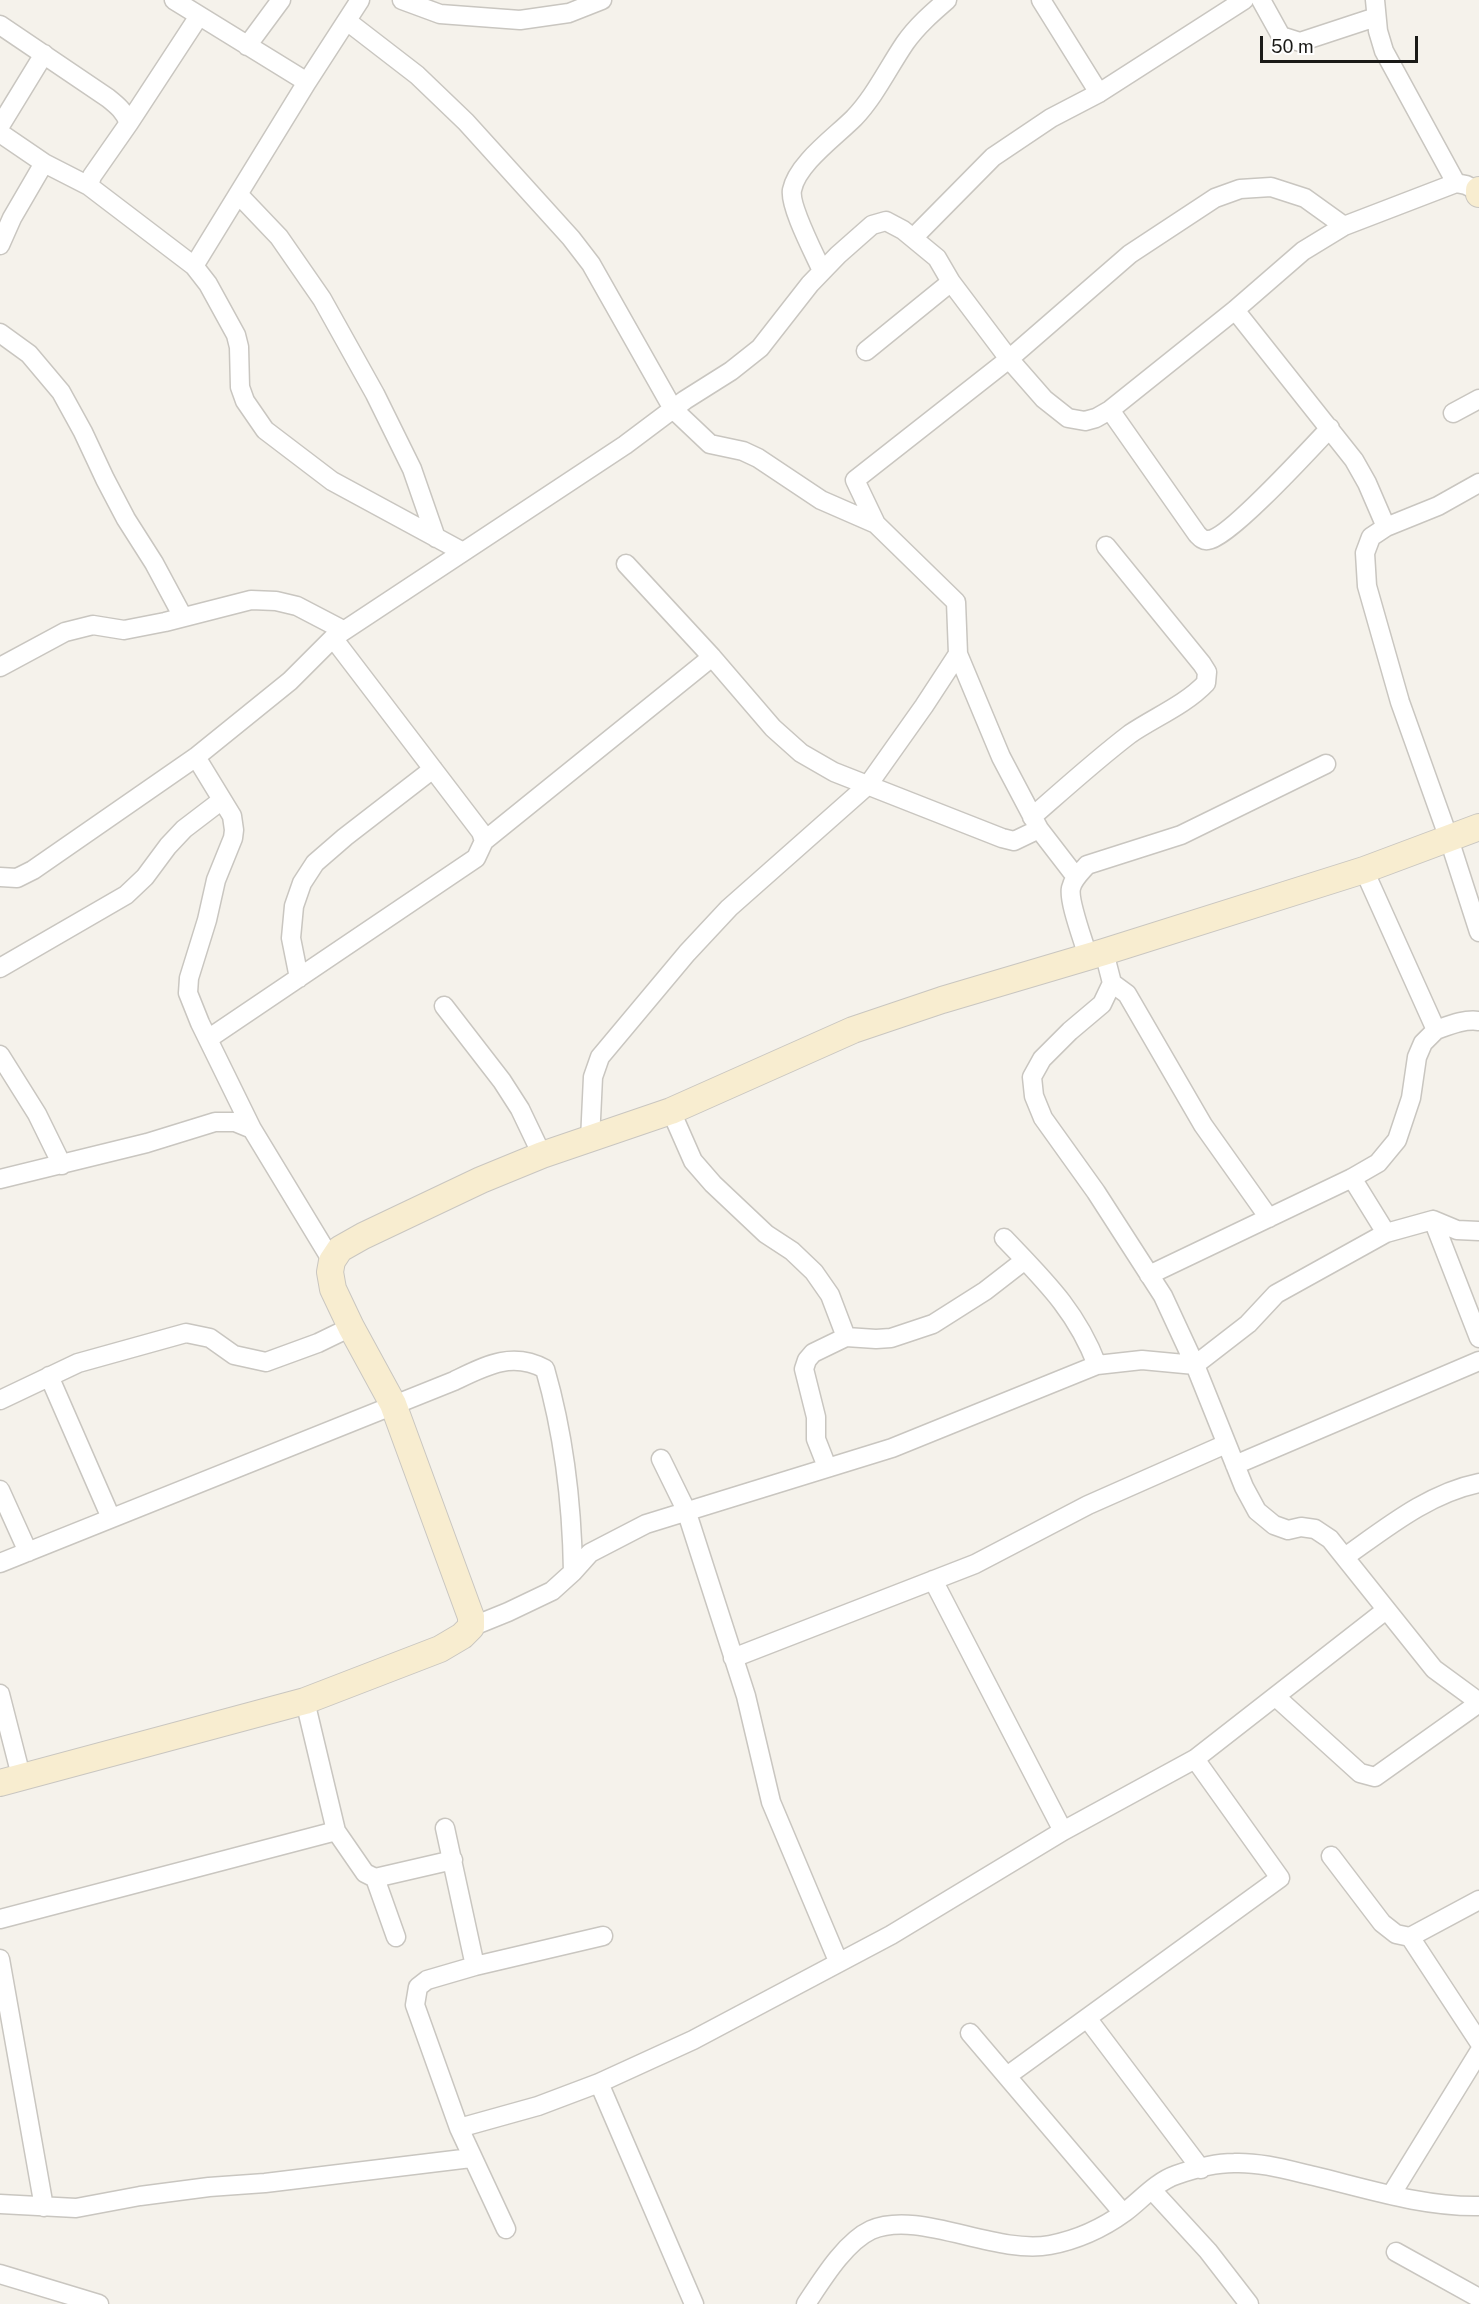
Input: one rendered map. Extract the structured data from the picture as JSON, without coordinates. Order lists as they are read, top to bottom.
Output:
{
  "scale_bar": "50 m"
}
